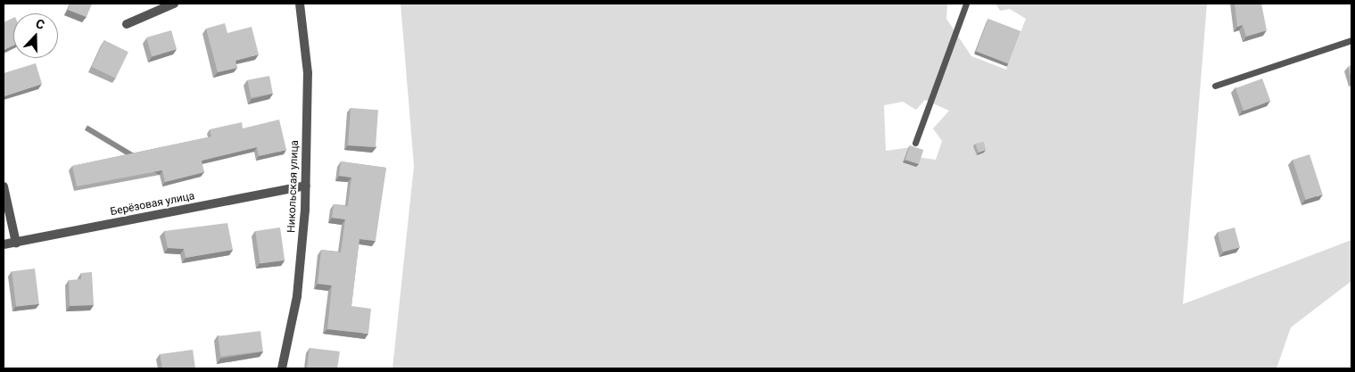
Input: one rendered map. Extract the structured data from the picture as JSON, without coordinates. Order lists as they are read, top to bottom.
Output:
{
  "streets": {
    "street": ["Никольская улица", "Берёзовая улица"]
  },
  "crossings": [
    ["Никольская улица", "Берёзовая улица"]
  ],
  "north": "top"
}
